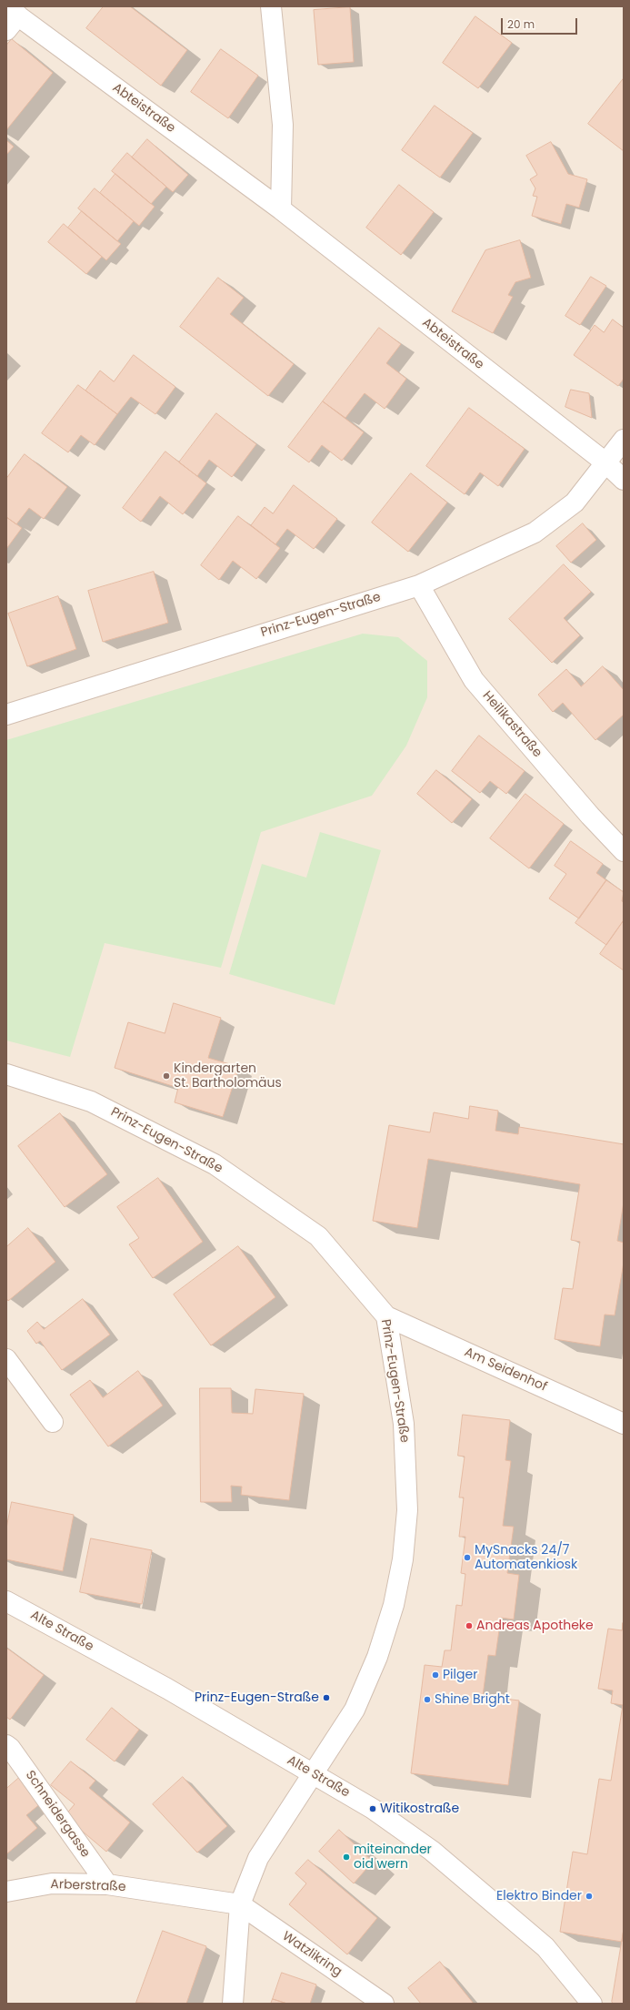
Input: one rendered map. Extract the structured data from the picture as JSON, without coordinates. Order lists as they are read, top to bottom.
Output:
{
  "streets": {
    "street": [
      "Abteistraße",
      "Prinz-Eugen-Straße",
      "Heilikastraße",
      "Am Seidenhof",
      "Alte Straße",
      "Schneidergasse",
      "Arberstraße",
      "Watzlikring"
    ]
  },
  "crossings": [
    ["Abteistraße", "Prinz-Eugen-Straße"],
    ["Prinz-Eugen-Straße", "Heilikastraße"],
    ["Prinz-Eugen-Straße", "Am Seidenhof"],
    ["Prinz-Eugen-Straße", "Alte Straße"],
    ["Schneidergasse", "Arberstraße"],
    ["Arberstraße", "Watzlikring"]
  ],
  "places": [
    "Kindergarten St. Bartholomäus",
    "MySnacks 24/7 Automatenkiosk",
    "Andreas Apotheke",
    "Pilger",
    "Prinz-Eugen-Straße",
    "Shine Bright",
    "Witikostraße",
    "miteinander oid wern",
    "Elektro Binder"
  ],
  "scale_bar": "20 m"
}
